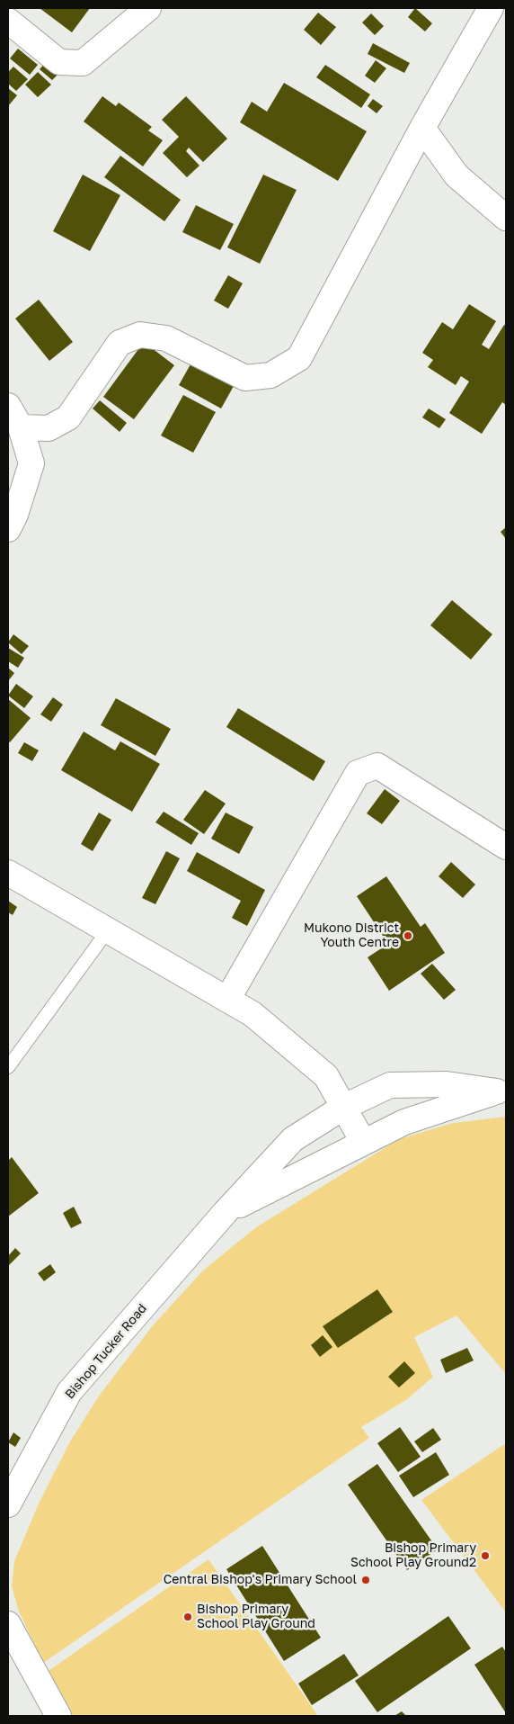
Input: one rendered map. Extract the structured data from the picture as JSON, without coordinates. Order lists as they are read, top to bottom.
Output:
{
  "streets": {
    "street": ["Bishop Tucker Road"]
  },
  "places": [
    "Mukono District Youth Centre",
    "Bishop Primary School Play Ground2",
    "Central Bishop's Primary School",
    "Bishop Primary School Play Ground"
  ]
}
